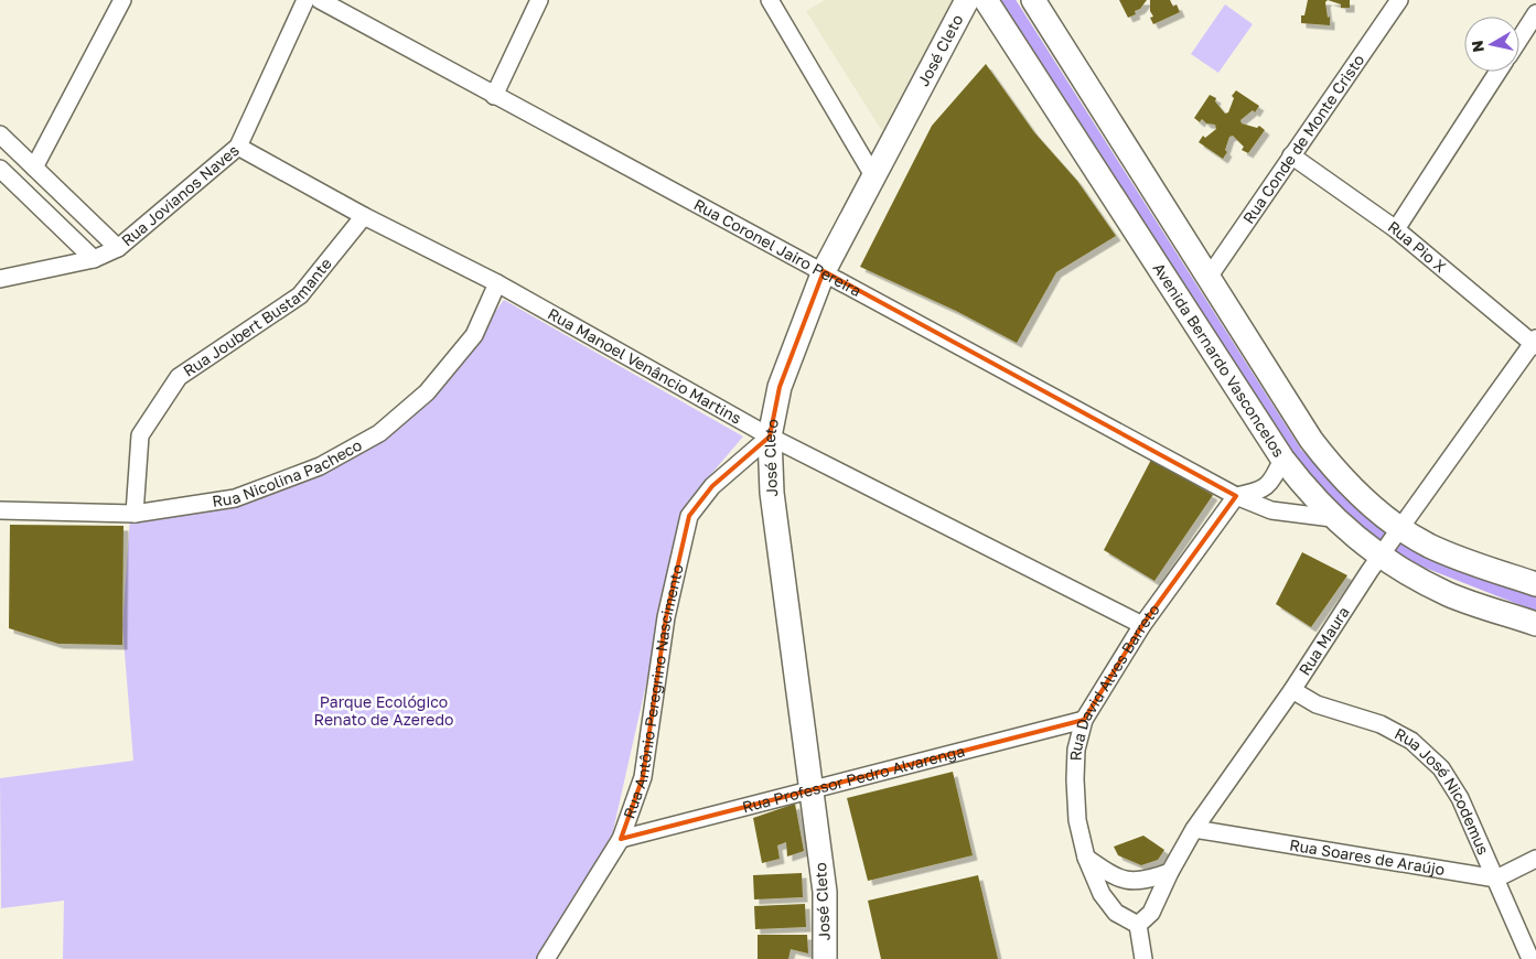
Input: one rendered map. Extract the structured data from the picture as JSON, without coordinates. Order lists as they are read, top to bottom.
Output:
{
  "streets": {
    "main road": ["José Cleto", "Avenida Bernardo Vasconcelos"],
    "street": [
      "Rua Conde de Monte Cristo",
      "Rua Jovianos Naves",
      "Rua Coronel Jairo Pereira",
      "Rua Pio X",
      "Rua Joubert Bustamante",
      "Rua Manoel Venâncio Martins",
      "Rua Nicolina Pacheco",
      "Rua Maura",
      "Rua David Alves Barreto",
      "Rua Antônio Peregrino Nascimento",
      "Rua Professor Pedro Alvarenga",
      "Rua José Nicodemus",
      "Rua Soares de Araújo"
    ]
  },
  "crossings": [
    ["José Cleto", "Rua Coronel Jairo Pereira"],
    ["José Cleto", "Rua Manoel Venâncio Martins"],
    ["José Cleto", "Rua Antônio Peregrino Nascimento"],
    ["José Cleto", "Rua Professor Pedro Alvarenga"],
    ["Rua Conde de Monte Cristo", "Rua Pio X"],
    ["Rua Jovianos Naves", "Rua Manoel Venâncio Martins"],
    ["Rua Coronel Jairo Pereira", "Avenida Bernardo Vasconcelos"],
    ["Rua Coronel Jairo Pereira", "Rua David Alves Barreto"],
    ["Rua Pio X", "Rua Maura"],
    ["Rua Joubert Bustamante", "Rua Manoel Venâncio Martins"],
    ["Rua Joubert Bustamante", "Rua Nicolina Pacheco"],
    ["Avenida Bernardo Vasconcelos", "Rua Maura"],
    ["Rua Manoel Venâncio Martins", "Rua Nicolina Pacheco"],
    ["Rua Manoel Venâncio Martins", "Rua David Alves Barreto"],
    ["Rua Manoel Venâncio Martins", "Rua Antônio Peregrino Nascimento"],
    ["Rua Maura", "Rua David Alves Barreto"],
    ["Rua Maura", "Rua José Nicodemus"],
    ["Rua Maura", "Rua Soares de Araújo"],
    ["Rua David Alves Barreto", "Rua Professor Pedro Alvarenga"],
    ["Rua Antônio Peregrino Nascimento", "Rua Professor Pedro Alvarenga"],
    ["Rua José Nicodemus", "Rua Soares de Araújo"]
  ],
  "parks": ["Parque Ecológico Renato de Azeredo"],
  "north": "left"
}
